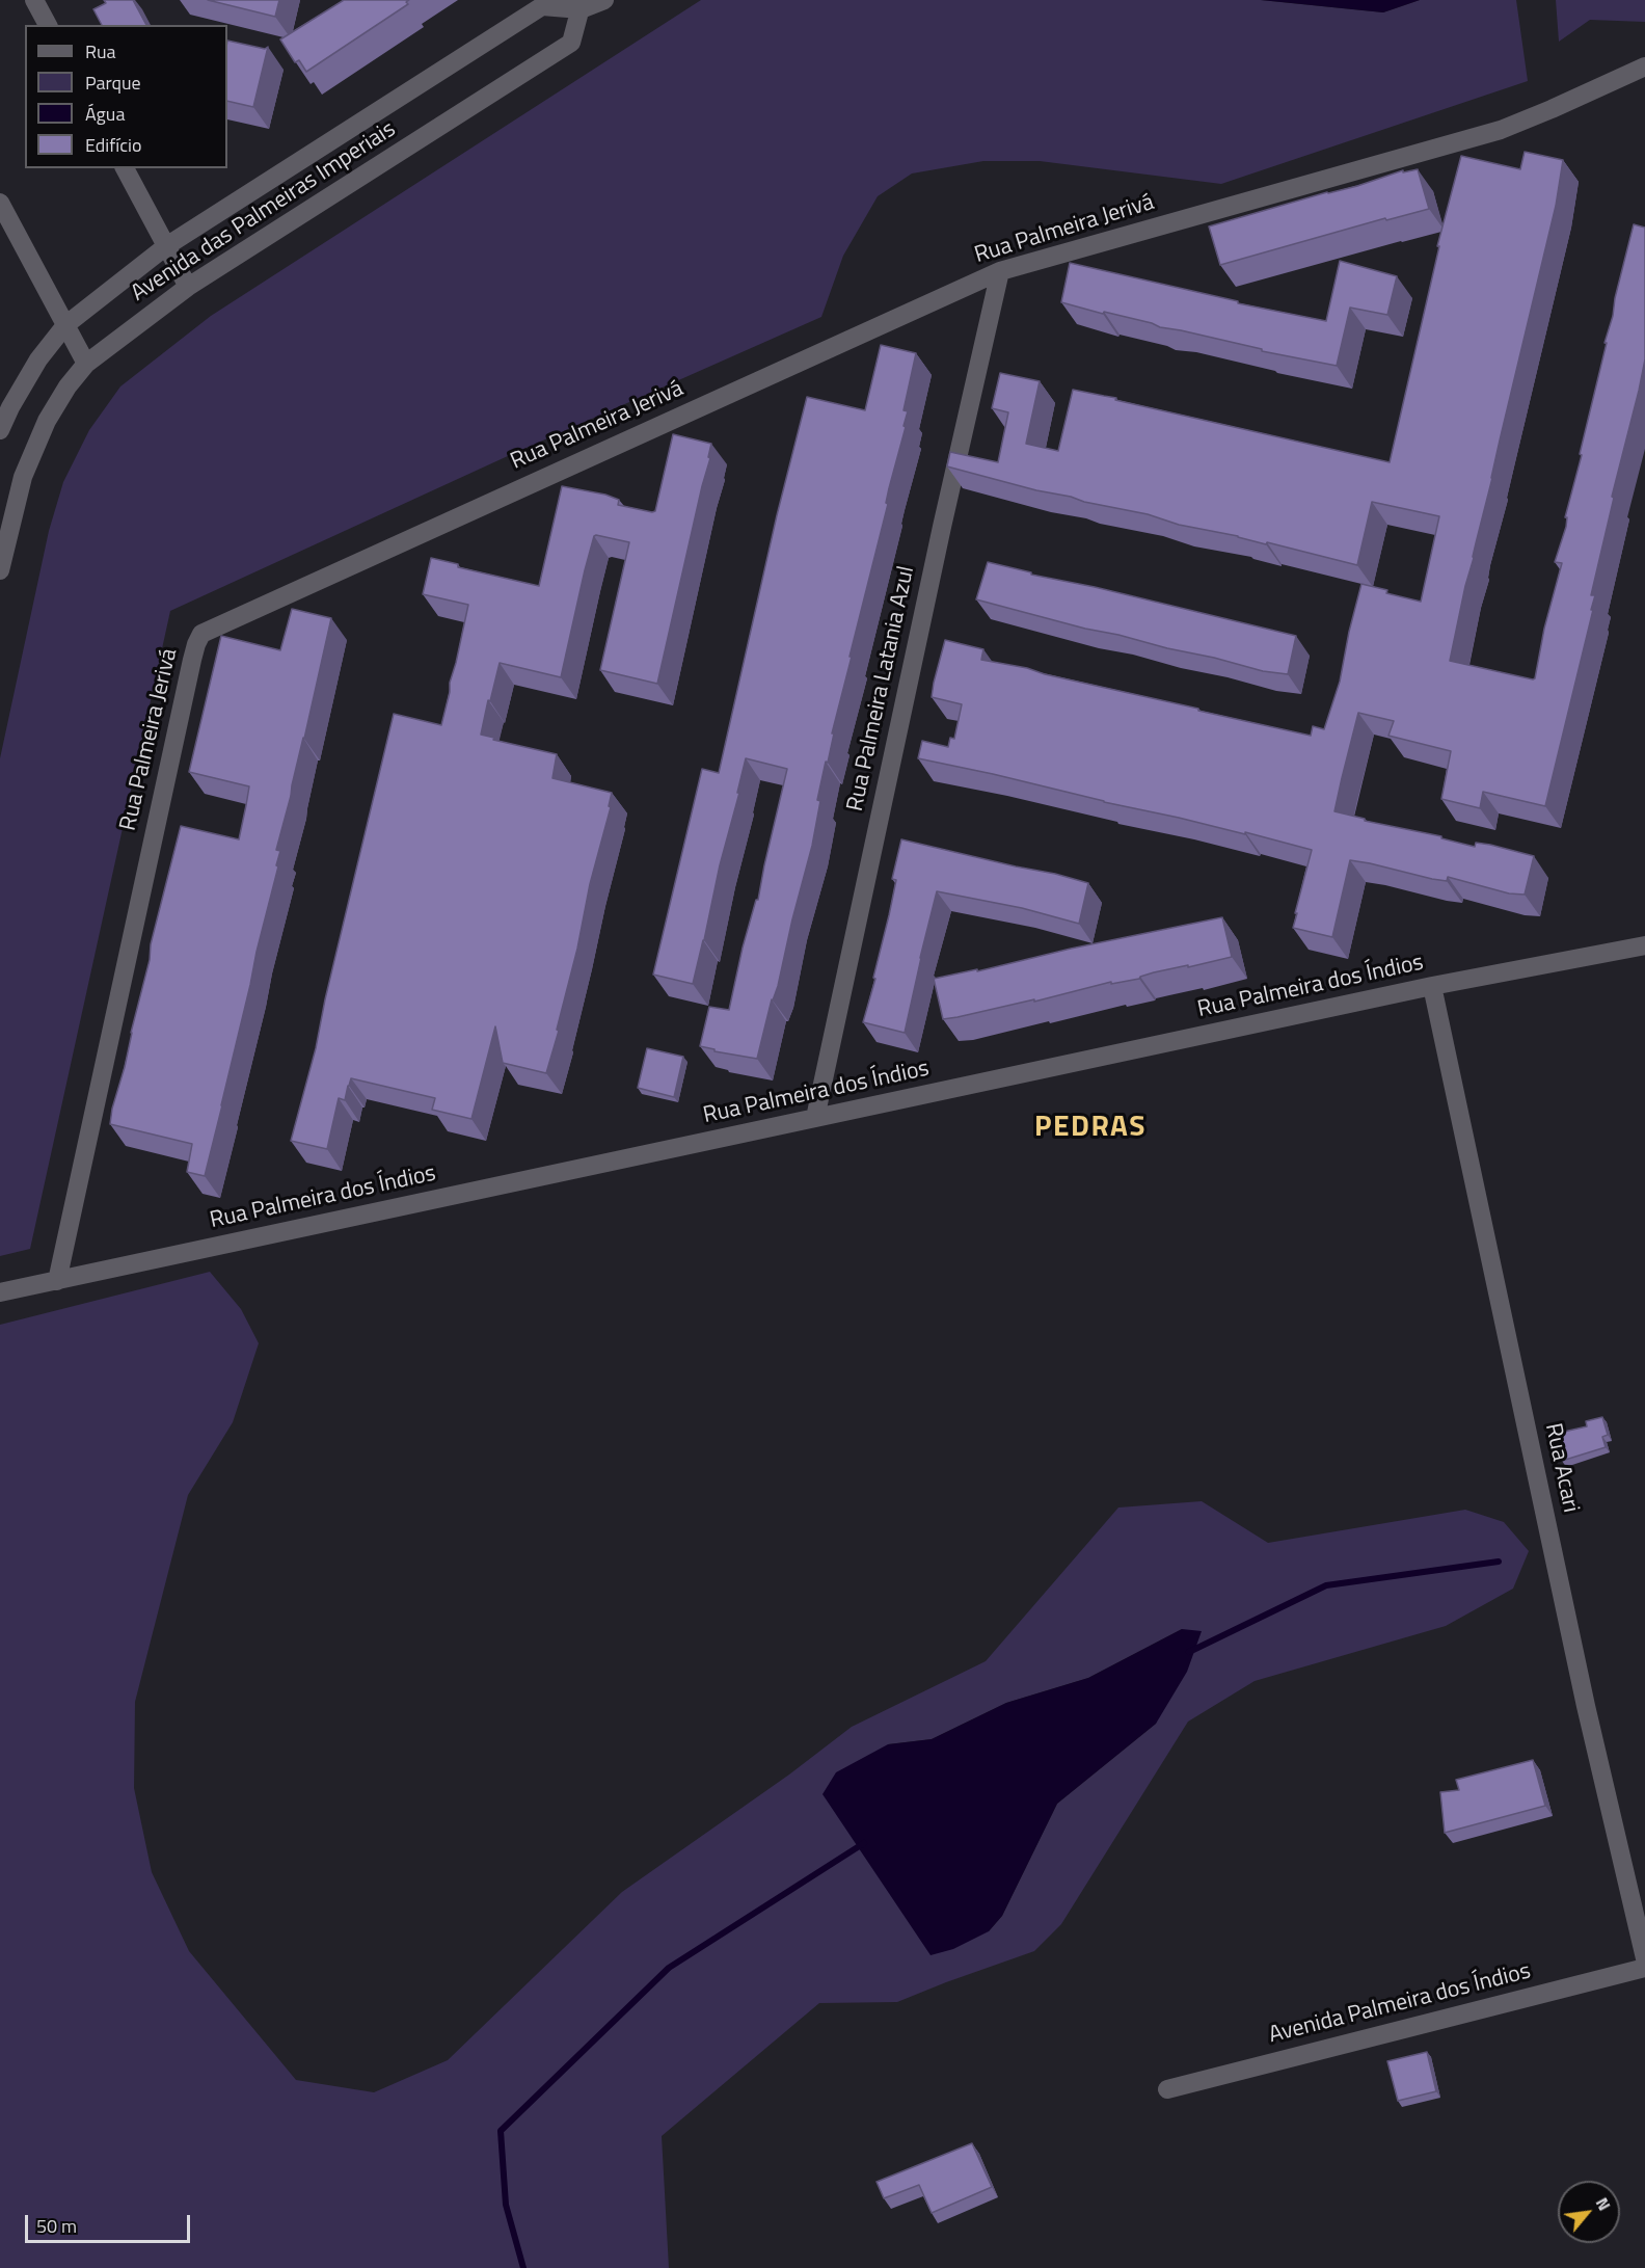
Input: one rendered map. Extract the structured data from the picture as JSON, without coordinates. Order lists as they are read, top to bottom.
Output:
{
  "streets": {
    "street": [
      "Avenida das Palmeiras Imperiais",
      "Rua Palmeira Jerivá",
      "Rua Palmeira Latania Azul",
      "Rua Palmeira dos Índios",
      "Rua Acari",
      "Avenida Palmeira dos Índios"
    ]
  },
  "crossings": [
    ["Rua Palmeira Jerivá", "Rua Palmeira Latania Azul"],
    ["Rua Palmeira Jerivá", "Rua Palmeira dos Índios"],
    ["Rua Palmeira Latania Azul", "Rua Palmeira dos Índios"],
    ["Rua Palmeira dos Índios", "Rua Acari"]
  ],
  "districts": ["PEDRAS"],
  "legend": [
    "Rua",
    "Parque",
    "Água",
    "Edifício"
  ],
  "scale_bar": "50 m",
  "north": "top right"
}
